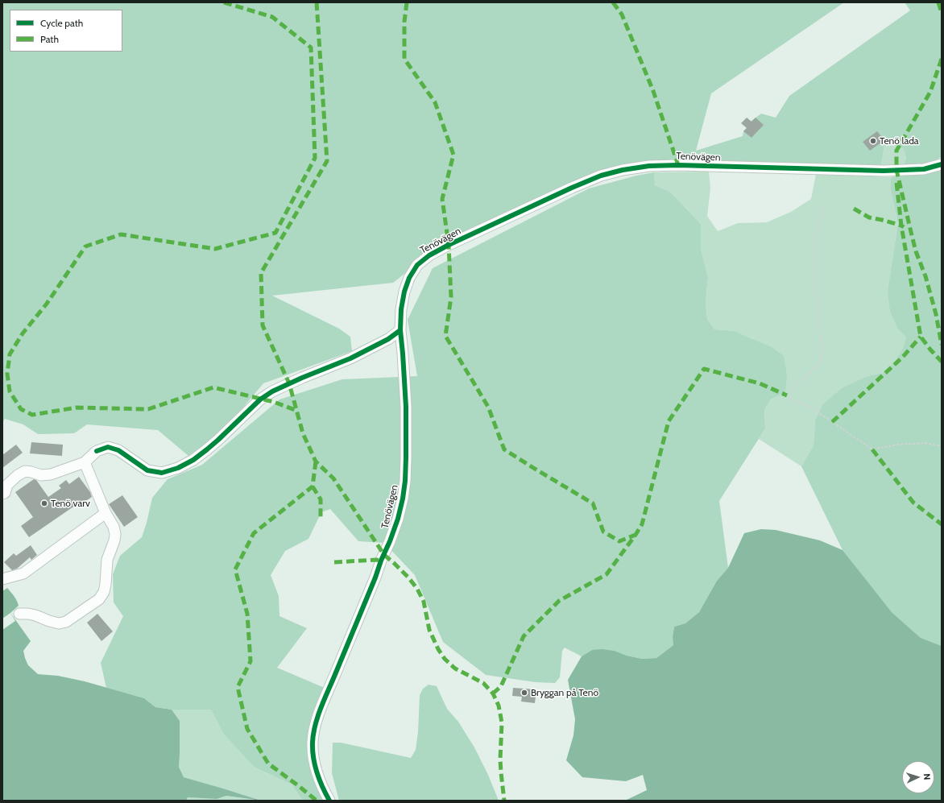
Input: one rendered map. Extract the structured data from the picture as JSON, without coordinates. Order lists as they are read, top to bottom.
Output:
{
  "streets": {
    "street": ["Tenövägen"]
  },
  "places": ["Tenö lada", "Tenö varv", "Bryggan på Tenö"],
  "legend": ["Cycle path", "Path"],
  "north": "right"
}
